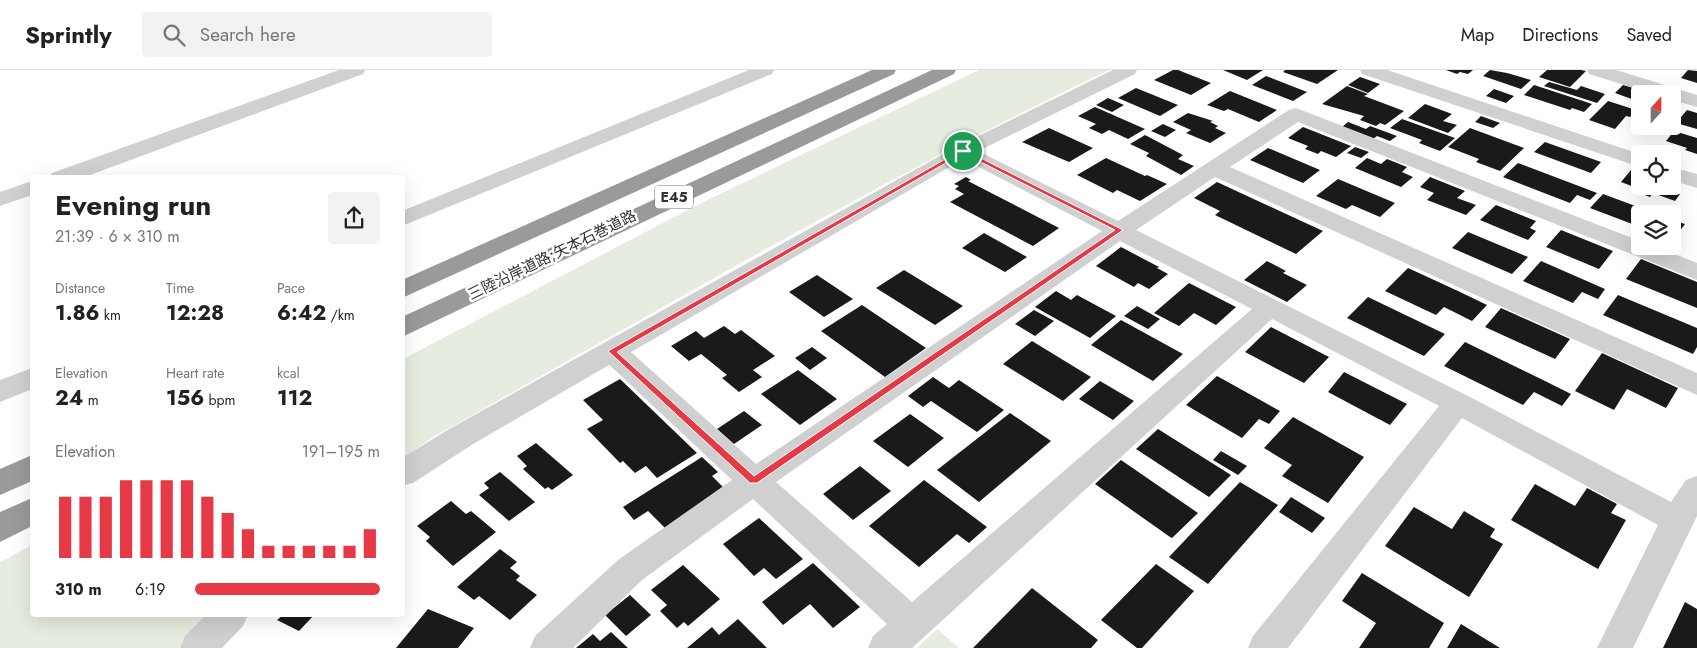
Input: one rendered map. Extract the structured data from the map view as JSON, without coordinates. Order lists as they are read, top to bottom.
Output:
{
  "streets": {
    "highway": ["E45", "三陸沿岸道路;矢本石巻道路"]
  },
  "north": "top",
  "page": {
    "header": "Sprintly",
    "search": "Search here",
    "nav": ["Map", "Directions", "Saved"],
    "heading": ["Evening run", "21:39 · 6 × 310 m"],
    "stats": [
      ["Distance", "1.86 km"],
      ["Time", "12:28"],
      ["Pace", "6:42 /km"],
      ["Elevation", "24 m"],
      ["Heart rate", "156 bpm"],
      ["kcal", "112"]
    ],
    "chart": ["Elevation", "191–195 m"],
    "list": [
      {
        "name": "310 m",
        "note": "6:19"
      }
    ]
  }
}
